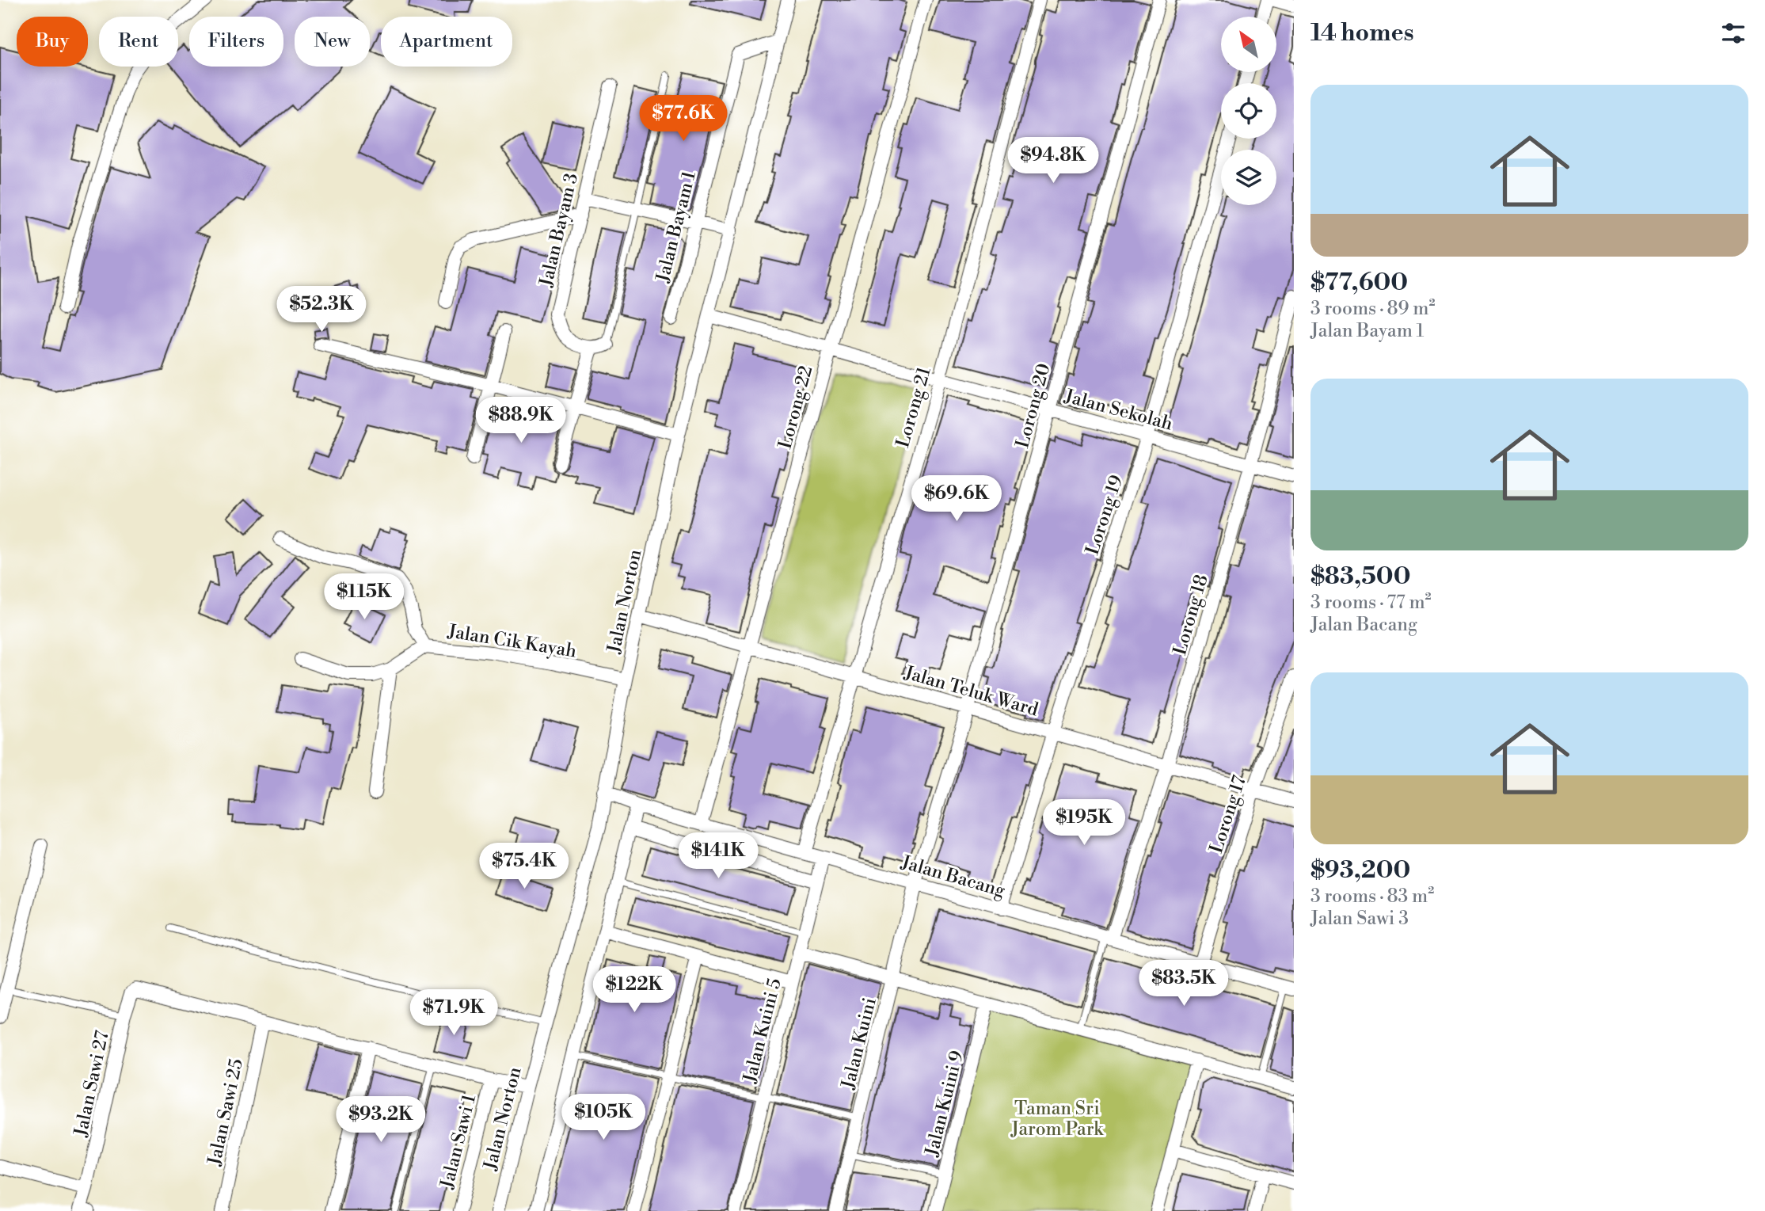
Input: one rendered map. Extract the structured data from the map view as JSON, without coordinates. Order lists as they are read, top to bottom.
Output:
{
  "streets": {
    "street": [
      "Jalan Bayam 1",
      "Jalan Bayam 3",
      "Lorong 20",
      "Lorong 22",
      "Lorong 21",
      "Jalan Sekolah",
      "Lorong 19",
      "Jalan Norton",
      "Lorong 18",
      "Jalan Cik Kayah",
      "Jalan Teluk Ward",
      "Lorong 17",
      "Jalan Bacang",
      "Jalan Kuini 5",
      "Jalan Kuini",
      "Jalan Sawi 27",
      "Jalan Kuini 9",
      "Jalan Sawi 25",
      "Jalan Sawi 1"
    ]
  },
  "crossings": [
    ["Jalan Bayam 1", "Jalan Norton"],
    ["Lorong 20", "Jalan Sekolah"],
    ["Lorong 20", "Jalan Teluk Ward"],
    ["Lorong 20", "Jalan Bacang"],
    ["Lorong 20", "Jalan Kuini"],
    ["Lorong 22", "Jalan Sekolah"],
    ["Lorong 22", "Jalan Teluk Ward"],
    ["Lorong 22", "Jalan Bacang"],
    ["Lorong 21", "Jalan Sekolah"],
    ["Lorong 21", "Jalan Teluk Ward"],
    ["Lorong 21", "Jalan Bacang"],
    ["Jalan Sekolah", "Lorong 19"],
    ["Jalan Sekolah", "Jalan Norton"],
    ["Jalan Sekolah", "Lorong 18"],
    ["Lorong 19", "Jalan Teluk Ward"],
    ["Lorong 19", "Jalan Bacang"],
    ["Jalan Norton", "Jalan Cik Kayah"],
    ["Jalan Norton", "Jalan Teluk Ward"],
    ["Jalan Norton", "Jalan Bacang"],
    ["Lorong 18", "Jalan Teluk Ward"],
    ["Lorong 18", "Jalan Bacang"],
    ["Jalan Teluk Ward", "Lorong 17"],
    ["Lorong 17", "Jalan Bacang"],
    ["Jalan Bacang", "Jalan Kuini 5"],
    ["Jalan Bacang", "Jalan Kuini"],
    ["Jalan Sawi 27", "Jalan Sawi 25"]
  ],
  "parks": ["Taman Sri Jarom Park"],
  "north": "top left",
  "page": {
    "heading": "14 homes",
    "chip": [
      "Buy",
      "Rent",
      "Filters",
      "New",
      "Apartment"
    ],
    "list": [
      {
        "name": "$77,600",
        "note": "3 rooms · 89 m² · Jalan Bayam 1"
      },
      {
        "name": "$83,500",
        "note": "3 rooms · 77 m² · Jalan Bacang"
      },
      {
        "name": "$93,200",
        "note": "3 rooms · 83 m² · Jalan Sawi 3"
      }
    ],
    "price": [
      "$77.6K",
      "$94.8K",
      "$52.3K",
      "$88.9K",
      "$69.6K",
      "$115K",
      "$195K",
      "$141K",
      "$75.4K",
      "$83.5K",
      "$122K",
      "$71.9K",
      "$105K",
      "$93.2K"
    ]
  }
}
